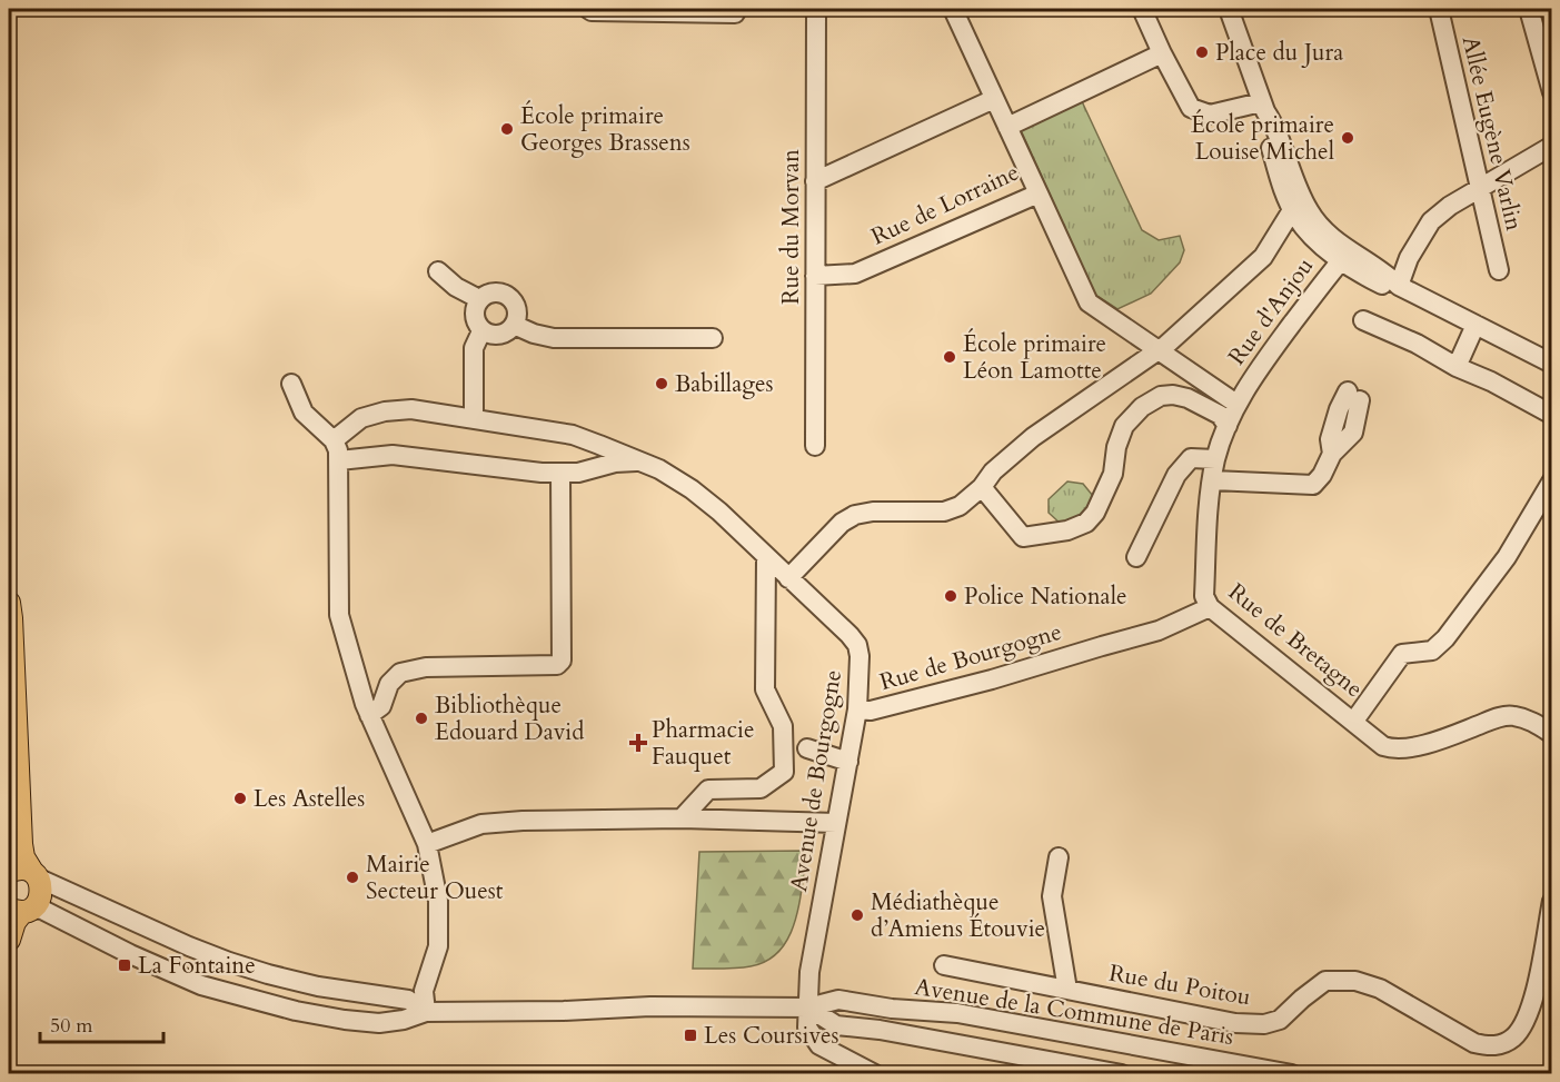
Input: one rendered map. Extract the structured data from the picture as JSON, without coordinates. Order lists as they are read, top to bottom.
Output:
{
  "streets": {
    "street": [
      "Allée Eugène Varlin",
      "Rue de Lorraine",
      "Rue du Morvan",
      "Rue d'Anjou",
      "Rue de Bretagne",
      "Rue de Bourgogne",
      "Avenue de Bourgogne",
      "Rue du Poitou",
      "Avenue de la Commune de Paris"
    ]
  },
  "crossings": [
    ["Rue de Lorraine", "Rue du Morvan"],
    ["Rue d'Anjou", "Rue de Bretagne"],
    ["Rue de Bretagne", "Rue de Bourgogne"],
    ["Rue de Bourgogne", "Avenue de Bourgogne"],
    ["Avenue de Bourgogne", "Avenue de la Commune de Paris"]
  ],
  "places": {
    "other": [
      "Place du Jura",
      "École primaire Georges Brassens",
      "École primaire Louise Michel",
      "École primaire Léon Lamotte",
      "Babillages",
      "Police Nationale",
      "Bibliothèque Edouard David",
      "Les Astelles",
      "Mairie Secteur Ouest",
      "Médiathèque d’Amiens Étouvie"
    ],
    "health": ["Pharmacie Fauquet"],
    "transit": ["La Fontaine", "Les Coursives"]
  },
  "scale_bar": "50 m"
}
